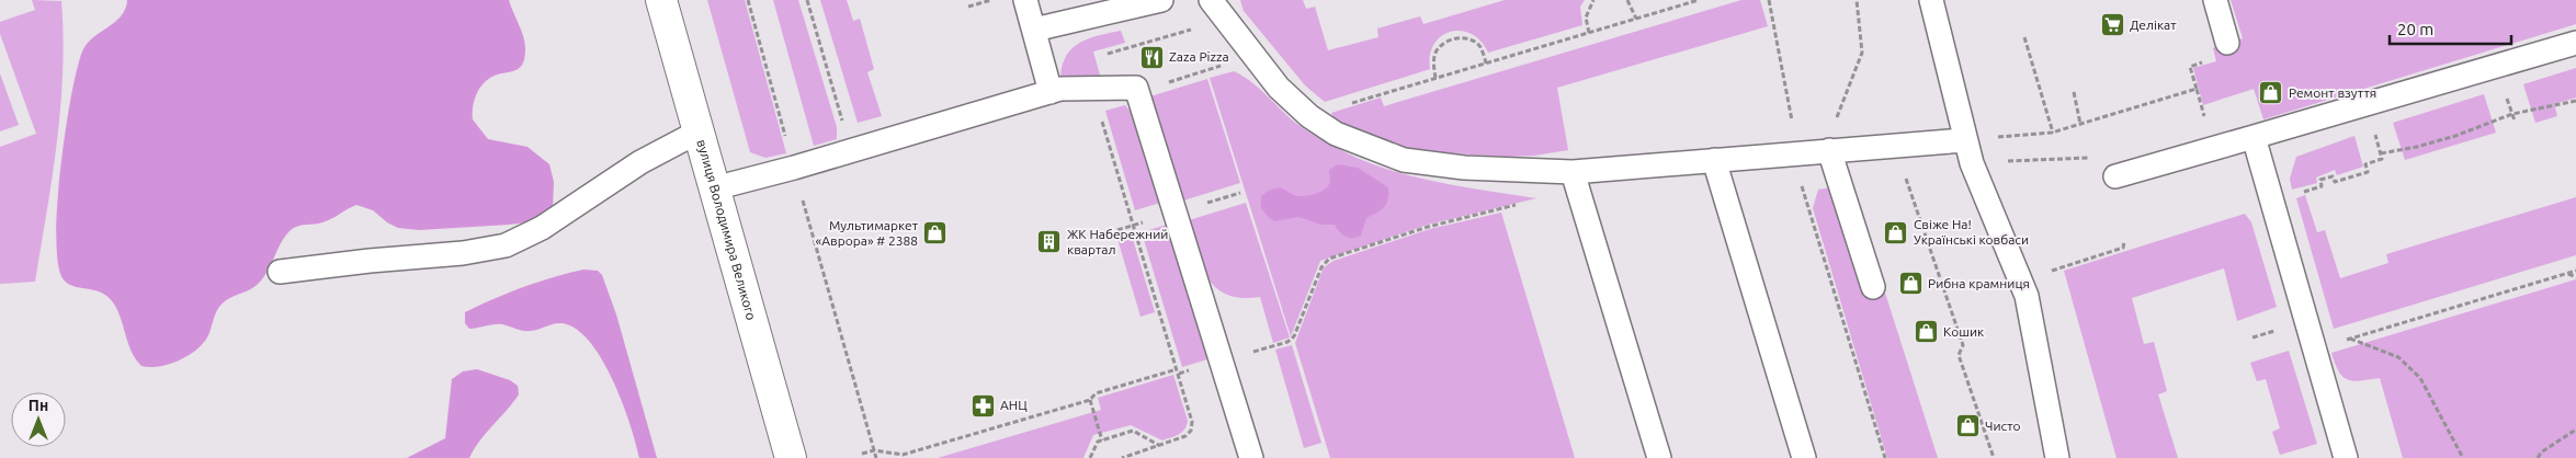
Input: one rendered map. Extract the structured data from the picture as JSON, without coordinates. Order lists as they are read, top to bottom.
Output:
{
  "streets": {
    "main road": ["вулиця Володимира Великого"]
  },
  "places": {
    "supermarket": ["Делікат"],
    "restaurant": ["Zaza Pizza"],
    "shop": [
      "Ремонт взуття",
      "Свіже На! Українські ковбаси",
      "Мультимаркет «Аврора» # 2388",
      "Рибна крамниця",
      "Кошик",
      "Чисто"
    ],
    "building": ["ЖК Набережний квартал"],
    "pharmacy": ["АНЦ"]
  },
  "scale_bar": "20 m",
  "north": "top"
}
